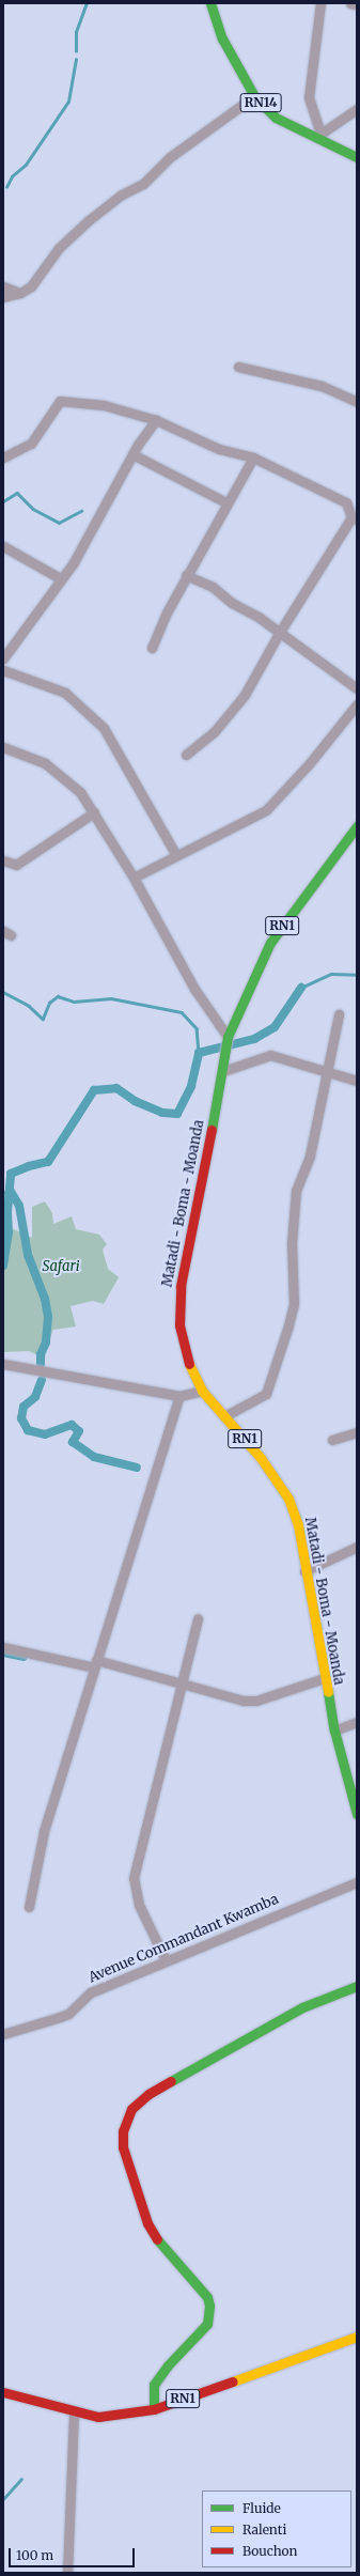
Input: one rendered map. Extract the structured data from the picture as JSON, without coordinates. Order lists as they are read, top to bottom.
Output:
{
  "streets": {
    "main road": ["RN14", "RN1", "Matadi - Boma - Moanda"],
    "street": ["Avenue Commandant Kwamba"]
  },
  "parks": ["Safari"],
  "legend": ["Fluide", "Ralenti", "Bouchon"],
  "scale_bar": "100 m"
}
